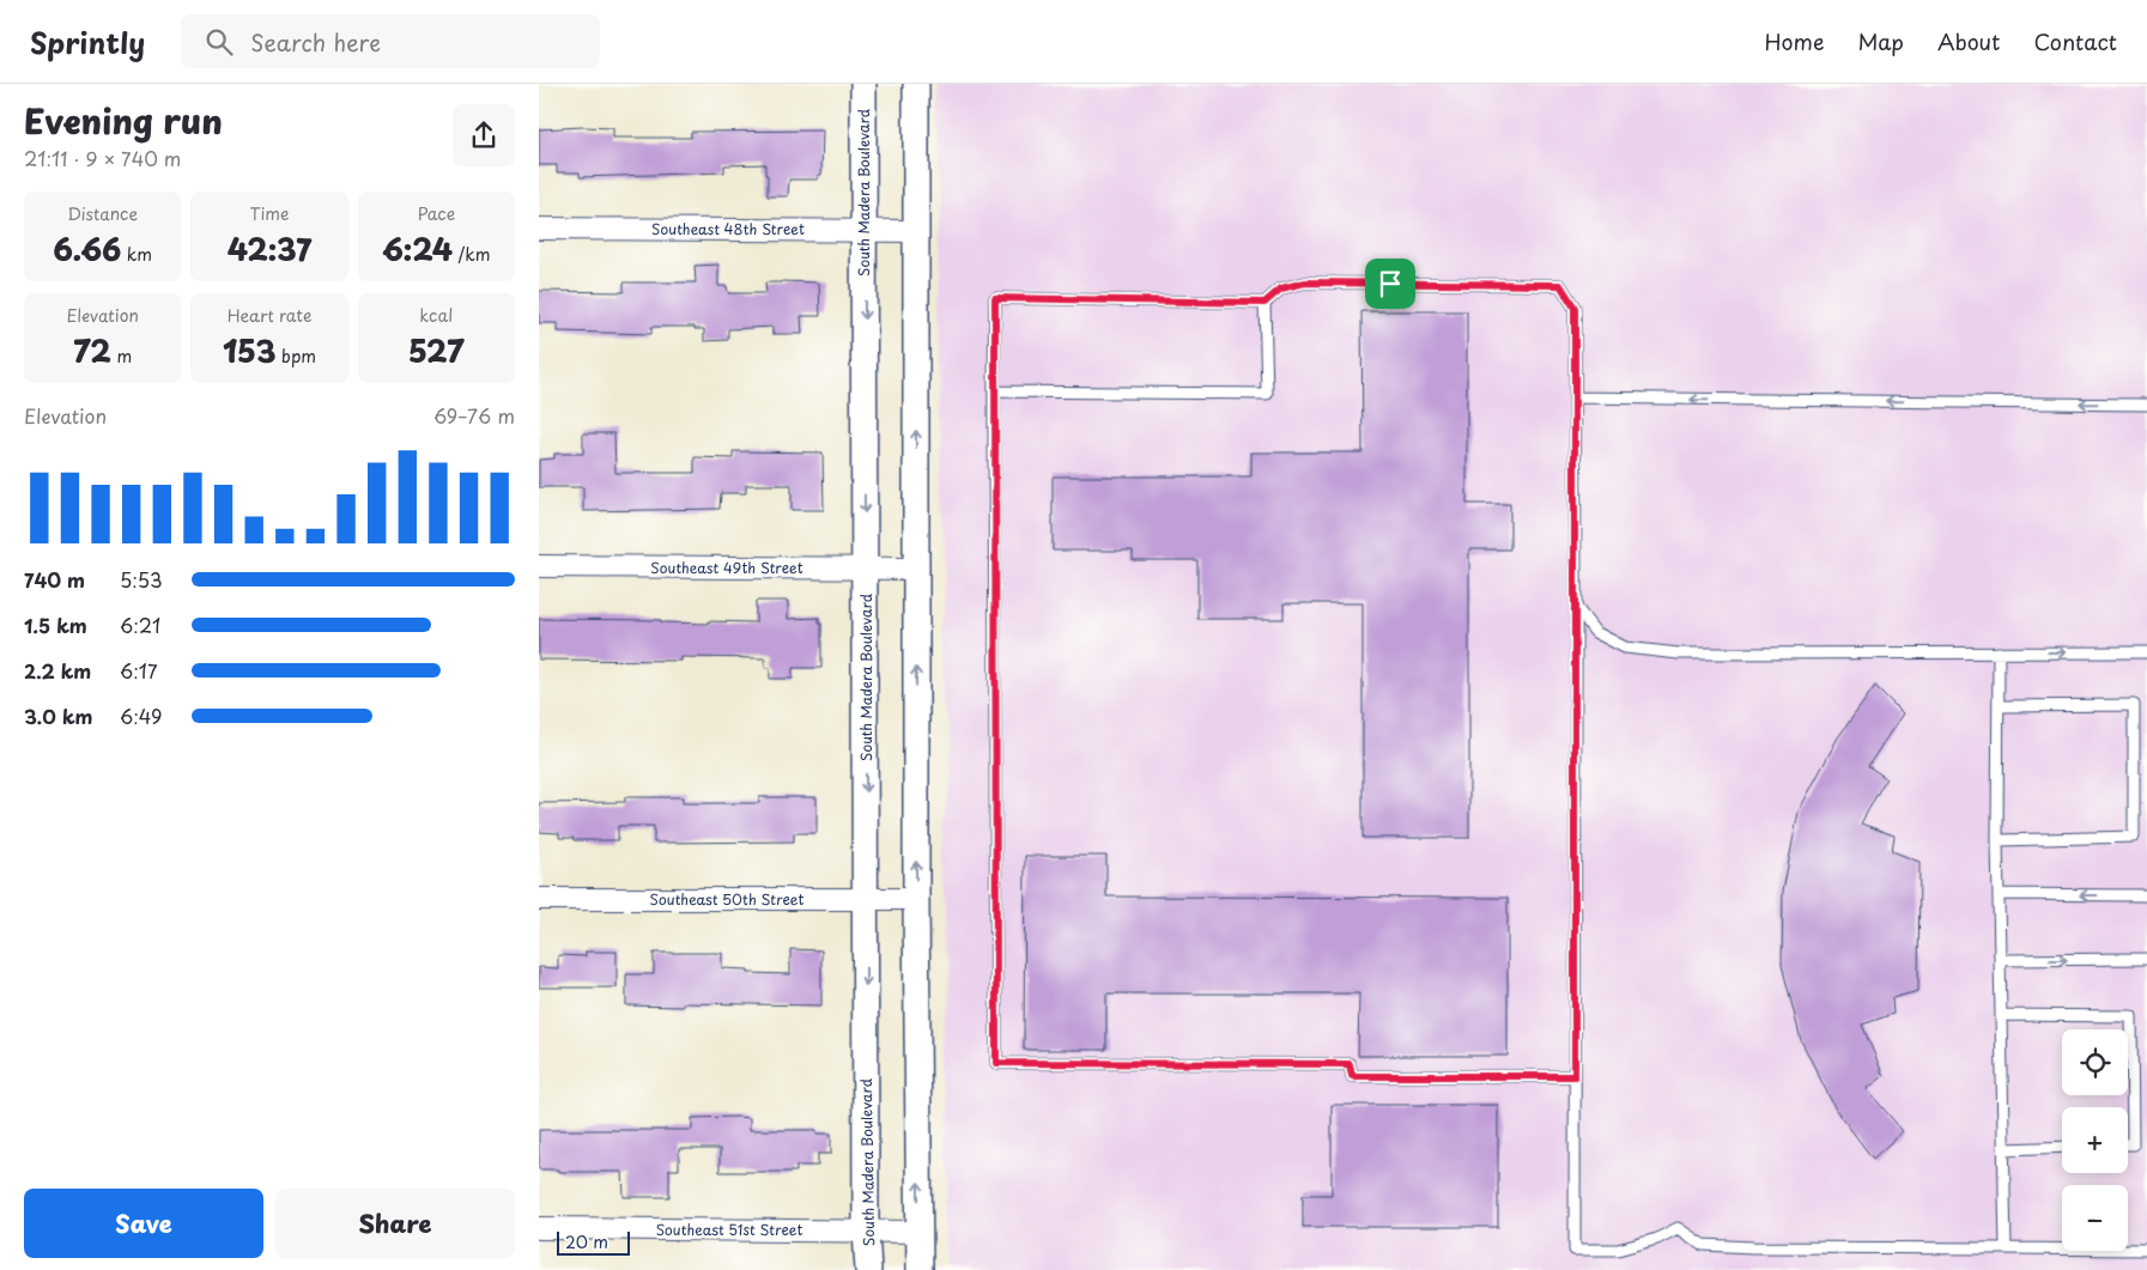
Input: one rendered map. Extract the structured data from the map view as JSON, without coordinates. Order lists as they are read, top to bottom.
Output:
{
  "streets": {
    "street": [
      "South Madera Boulevard",
      "Southeast 48th Street",
      "Southeast 49th Street",
      "Southeast 50th Street",
      "Southeast 51st Street"
    ]
  },
  "crossings": [
    ["South Madera Boulevard", "Southeast 48th Street"],
    ["South Madera Boulevard", "Southeast 49th Street"],
    ["South Madera Boulevard", "Southeast 50th Street"],
    ["South Madera Boulevard", "Southeast 51st Street"]
  ],
  "scale_bar": "20 m",
  "page": {
    "header": "Sprintly",
    "search": "Search here",
    "nav": [
      "Home",
      "Map",
      "About",
      "Contact"
    ],
    "heading": ["Evening run", "21:11 · 9 × 740 m"],
    "stats": [
      ["Distance", "6.66 km"],
      ["Time", "42:37"],
      ["Pace", "6:24 /km"],
      ["Elevation", "72 m"],
      ["Heart rate", "153 bpm"],
      ["kcal", "527"]
    ],
    "chart": ["Elevation", "69–76 m"],
    "list": [
      {
        "name": "740 m",
        "note": "5:53"
      },
      {
        "name": "1.5 km",
        "note": "6:21"
      },
      {
        "name": "2.2 km",
        "note": "6:17"
      },
      {
        "name": "3.0 km",
        "note": "6:49"
      }
    ],
    "map_buttons": ["+", "−"],
    "buttons": ["Save", "Share"],
    "scale": "20 m"
  }
}
